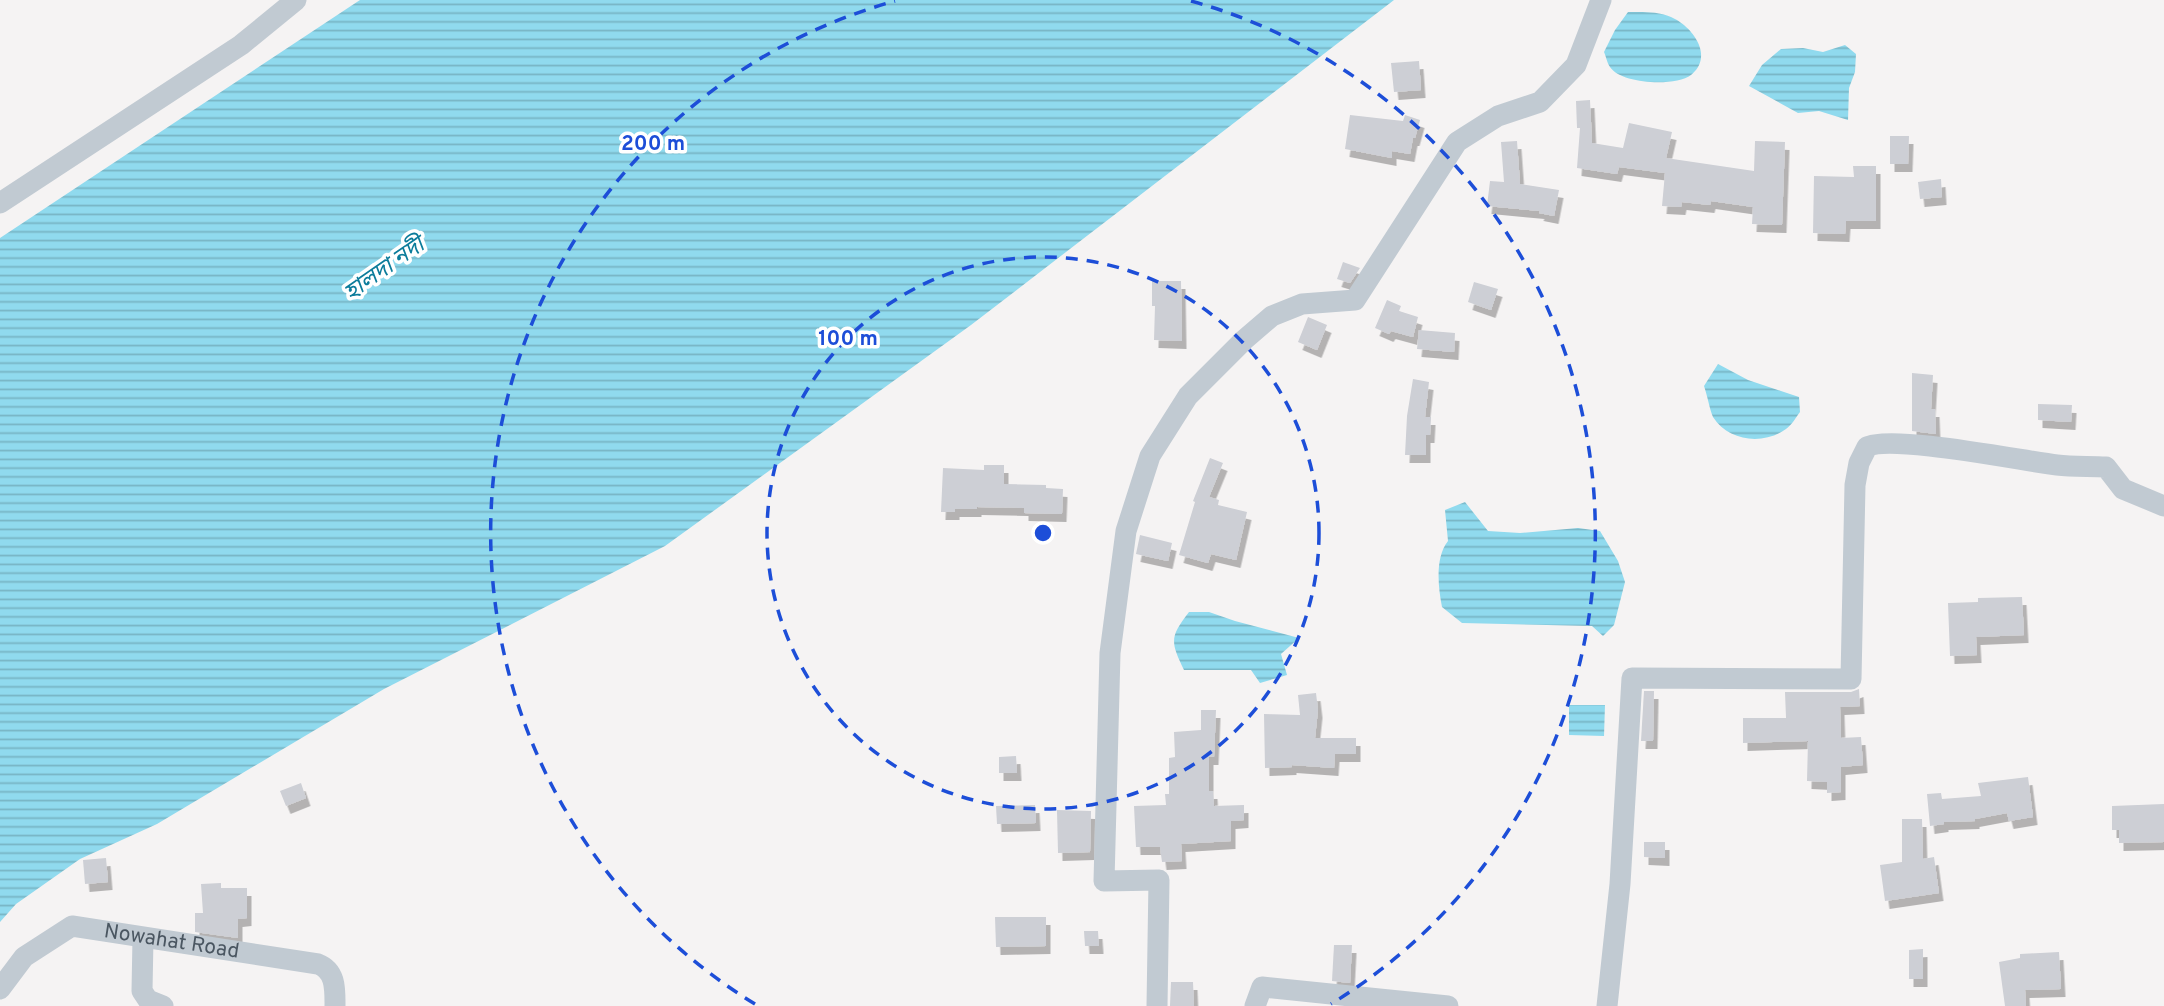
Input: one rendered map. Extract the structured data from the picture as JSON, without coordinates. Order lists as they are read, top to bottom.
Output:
{
  "streets": {
    "street": ["Nowahat Road"]
  },
  "water": ["হালদা নদী"],
  "rings": ["200 m", "100 m"]
}
